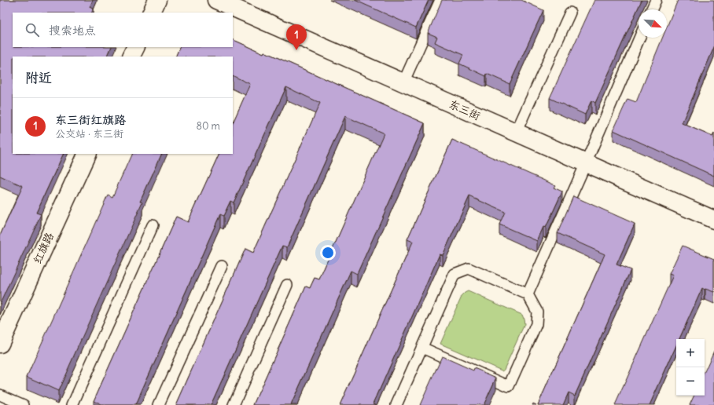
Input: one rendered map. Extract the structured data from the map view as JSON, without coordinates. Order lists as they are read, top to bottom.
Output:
{
  "streets": {
    "street": ["东三街", "红旗路"]
  },
  "north": "bottom right",
  "page": {
    "search": "搜索地点",
    "pins": "1",
    "heading": "附近",
    "list": [
      {
        "mark": "1",
        "name": "东三街红旗路",
        "note": "公交站 · 东三街",
        "value": "80 m"
      }
    ],
    "map_buttons": ["+", "−"]
  }
}
